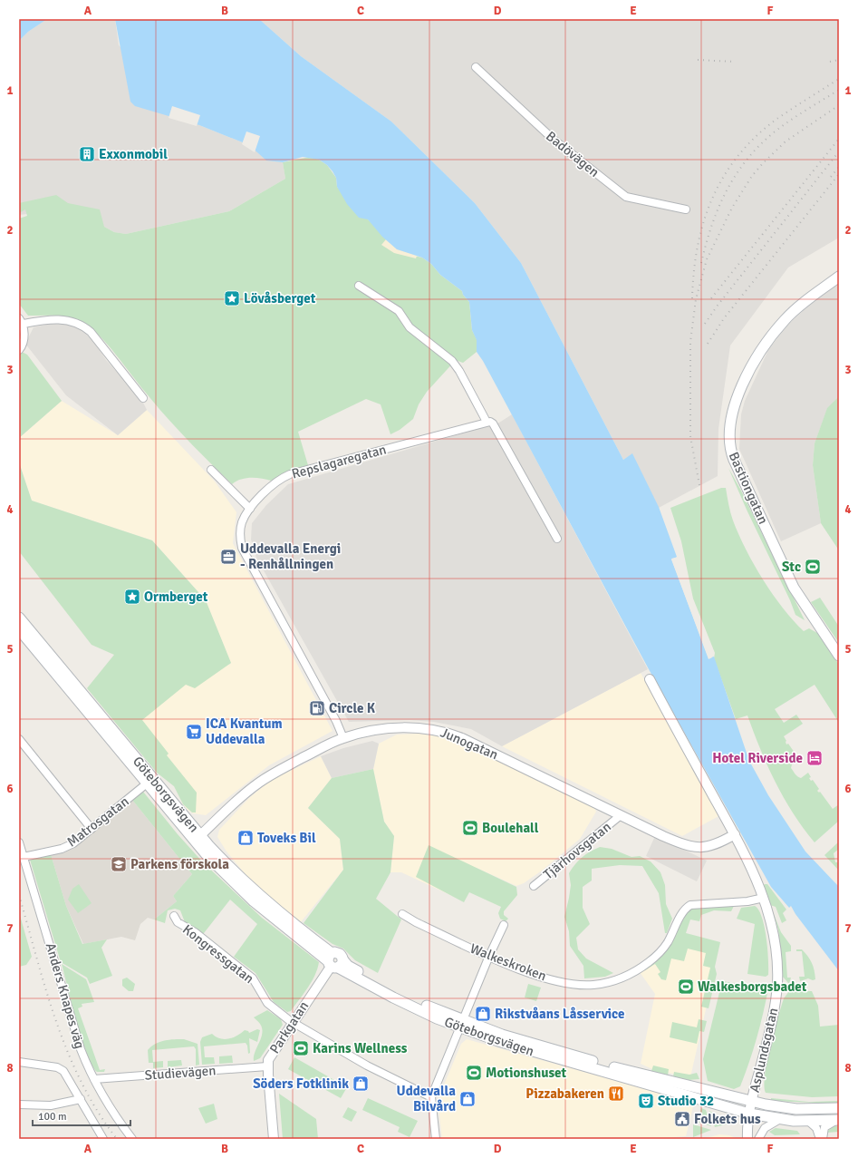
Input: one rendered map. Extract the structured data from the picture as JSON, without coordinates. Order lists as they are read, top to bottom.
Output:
{
  "streets": {
    "main road": ["Bastiongatan", "Göteborgsvägen"],
    "street": [
      "Badövägen",
      "Repslagaregatan",
      "Junogatan",
      "Matrosgatan",
      "Tjärhovsgatan",
      "Kongressgatan",
      "Walkeskroken",
      "Anders Knapes väg",
      "Parkgatan",
      "Asplundsgatan",
      "Studievägen"
    ]
  },
  "crossings": [
    ["Repslagaregatan", "Junogatan"],
    ["Junogatan", "Göteborgsvägen"],
    ["Junogatan", "Tjärhovsgatan"],
    ["Junogatan", "Asplundsgatan"],
    ["Göteborgsvägen", "Matrosgatan"],
    ["Göteborgsvägen", "Parkgatan"],
    ["Göteborgsvägen", "Asplundsgatan"],
    ["Matrosgatan", "Anders Knapes väg"],
    ["Kongressgatan", "Parkgatan"],
    ["Walkeskroken", "Asplundsgatan"],
    ["Anders Knapes väg", "Studievägen"],
    ["Parkgatan", "Studievägen"]
  ],
  "places": {
    "building": ["Exxonmobil"],
    "place": ["Lövåsberget", "Ormberget"],
    "office": ["Uddevalla Energi - Renhållningen"],
    "sports": [
      "Stc",
      "Boulehall",
      "Walkesborgsbadet",
      "Karins Wellness",
      "Motionshuset"
    ],
    "fuel station": ["Circle K"],
    "supermarket": ["ICA Kvantum Uddevalla"],
    "hotel": ["Hotel Riverside"],
    "shop": [
      "Toveks Bil",
      "Rikstvåans Låsservice",
      "Söders Fotklinik",
      "Uddevalla Bilvård"
    ],
    "school or university": ["Parkens förskola"],
    "restaurant": ["Pizzabakeren"],
    "theatre": ["Studio 32"],
    "public building": ["Folkets hus"]
  },
  "scale_bar": "100 m",
  "grid": {
    "columns": [
      "A",
      "B",
      "C",
      "D",
      "E",
      "F"
    ],
    "rows": [
      "1",
      "2",
      "3",
      "4",
      "5",
      "6",
      "7",
      "8"
    ]
  }
}
